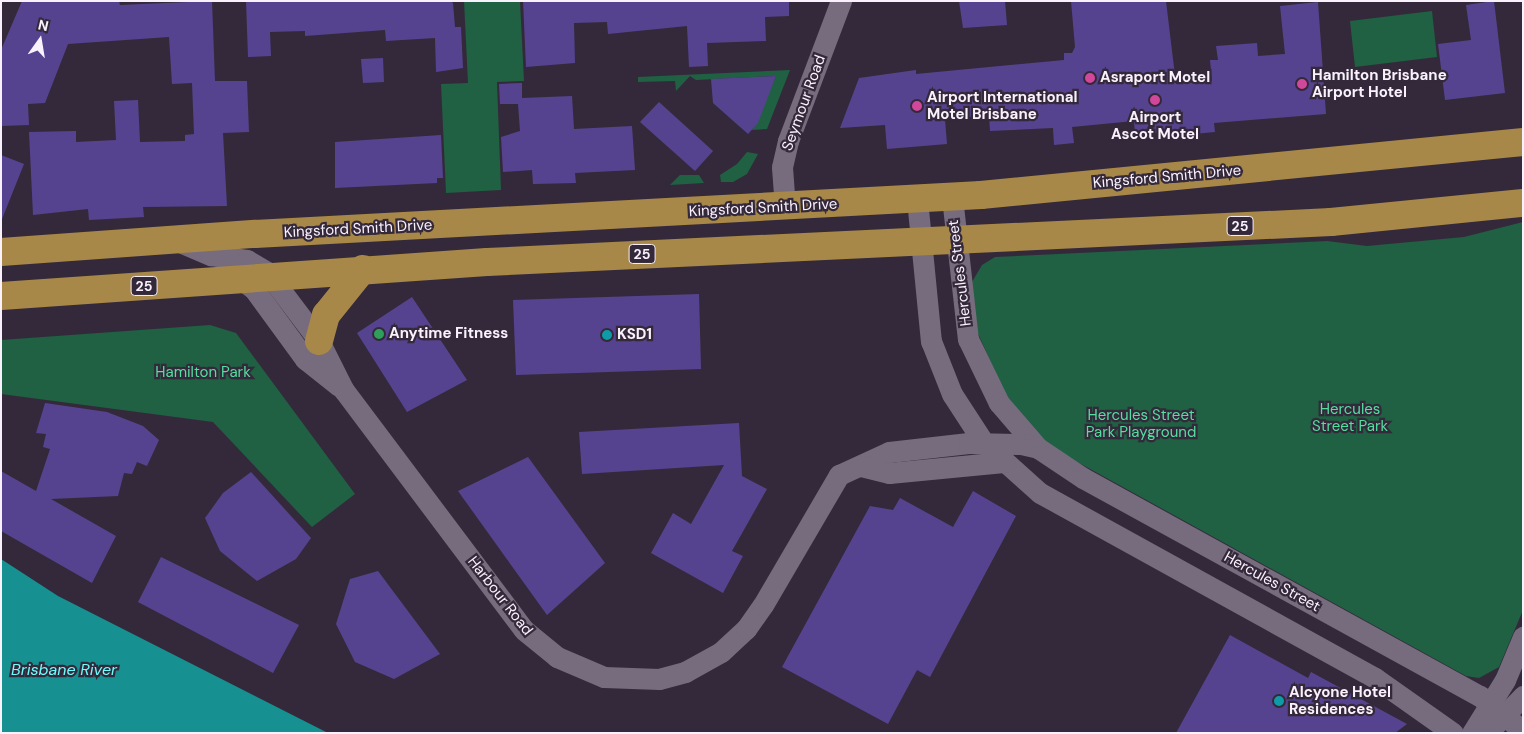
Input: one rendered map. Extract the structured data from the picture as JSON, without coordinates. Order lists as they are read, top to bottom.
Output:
{
  "streets": {
    "highway": ["Kingsford Smith Drive", "25"],
    "street": ["Seymour Road", "Hercules Street", "Harbour Road"]
  },
  "crossings": [
    ["Seymour Road", "Kingsford Smith Drive"],
    ["Kingsford Smith Drive", "Hercules Street"],
    ["Kingsford Smith Drive", "Harbour Road"],
    ["25", "Hercules Street"],
    ["25", "Harbour Road"],
    ["Hercules Street", "Harbour Road"]
  ],
  "water": ["Brisbane River"],
  "parks": ["Hamilton Park", "Hercules Street Park", "Hercules Street Park Playground"],
  "places": [
    "Asraport Motel",
    "Hamilton Brisbane Airport Hotel",
    "Airport Ascot Motel",
    "Airport International Motel Brisbane",
    "Anytime Fitness",
    "KSD1",
    "Alcyone Hotel Residences"
  ],
  "north": "top"
}
